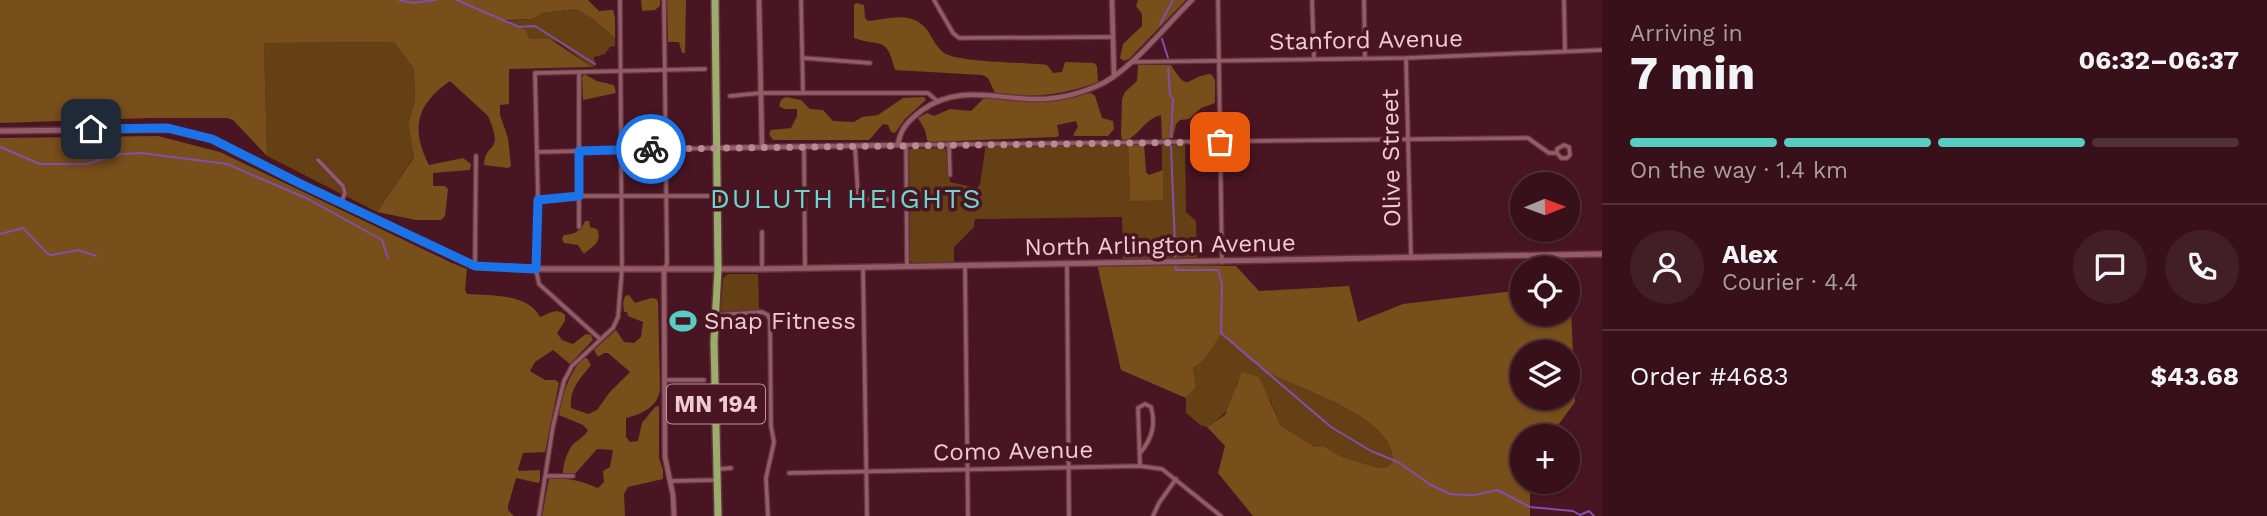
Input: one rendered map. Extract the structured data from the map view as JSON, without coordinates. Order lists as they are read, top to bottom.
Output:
{
  "streets": {
    "highway": ["MN 194"],
    "main road": ["North Arlington Avenue"],
    "street": ["Stanford Avenue", "Olive Street", "Como Avenue"]
  },
  "crossings": [
    ["Stanford Avenue", "Olive Street"],
    ["Olive Street", "North Arlington Avenue"],
    ["North Arlington Avenue", "MN 194"]
  ],
  "districts": ["DULUTH HEIGHTS"],
  "places": {
    "sports": ["Snap Fitness"]
  },
  "north": "right",
  "page": {
    "heading": ["7 min", "Arriving in", "06:32–06:37"],
    "panel": [
      "Alex",
      "Courier · 4.4",
      "Order #4683",
      "$43.68"
    ],
    "bar": "On the way · 1.4 km",
    "map_buttons": "+"
  }
}
